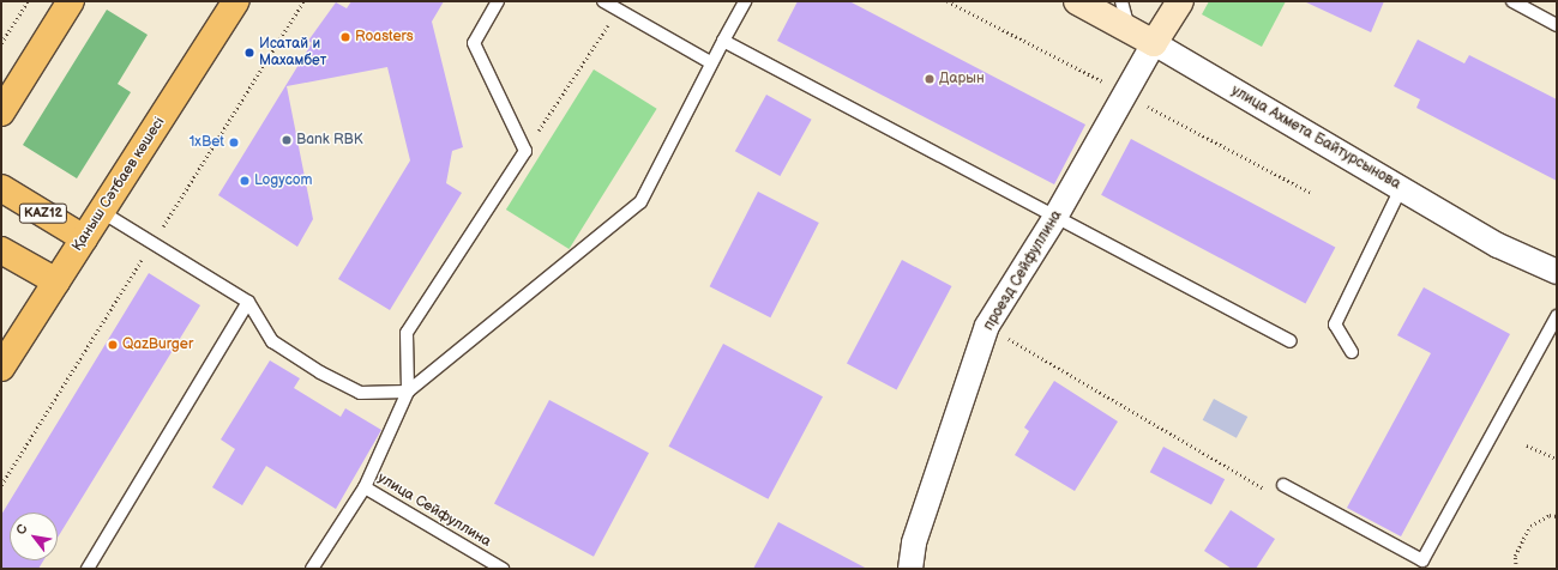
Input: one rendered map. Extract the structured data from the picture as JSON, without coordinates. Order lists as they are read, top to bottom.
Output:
{
  "streets": {
    "main road": ["Қаныш Сәтбаев көшесі", "KAZ12"],
    "street": ["улица Ахмета Байтурсынова", "проезд Сейфуллина"],
    "lane": ["улица Сейфуллина"]
  },
  "crossings": [
    ["улица Ахмета Байтурсынова", "проезд Сейфуллина"],
    ["Қаныш Сәтбаев көшесі", "KAZ12"]
  ],
  "places": [
    "Roasters",
    "Исатай и Махамбет",
    "Дарын",
    "Bank RBK",
    "1xBet",
    "Logycom",
    "QazBurger"
  ],
  "north": "top left"
}
